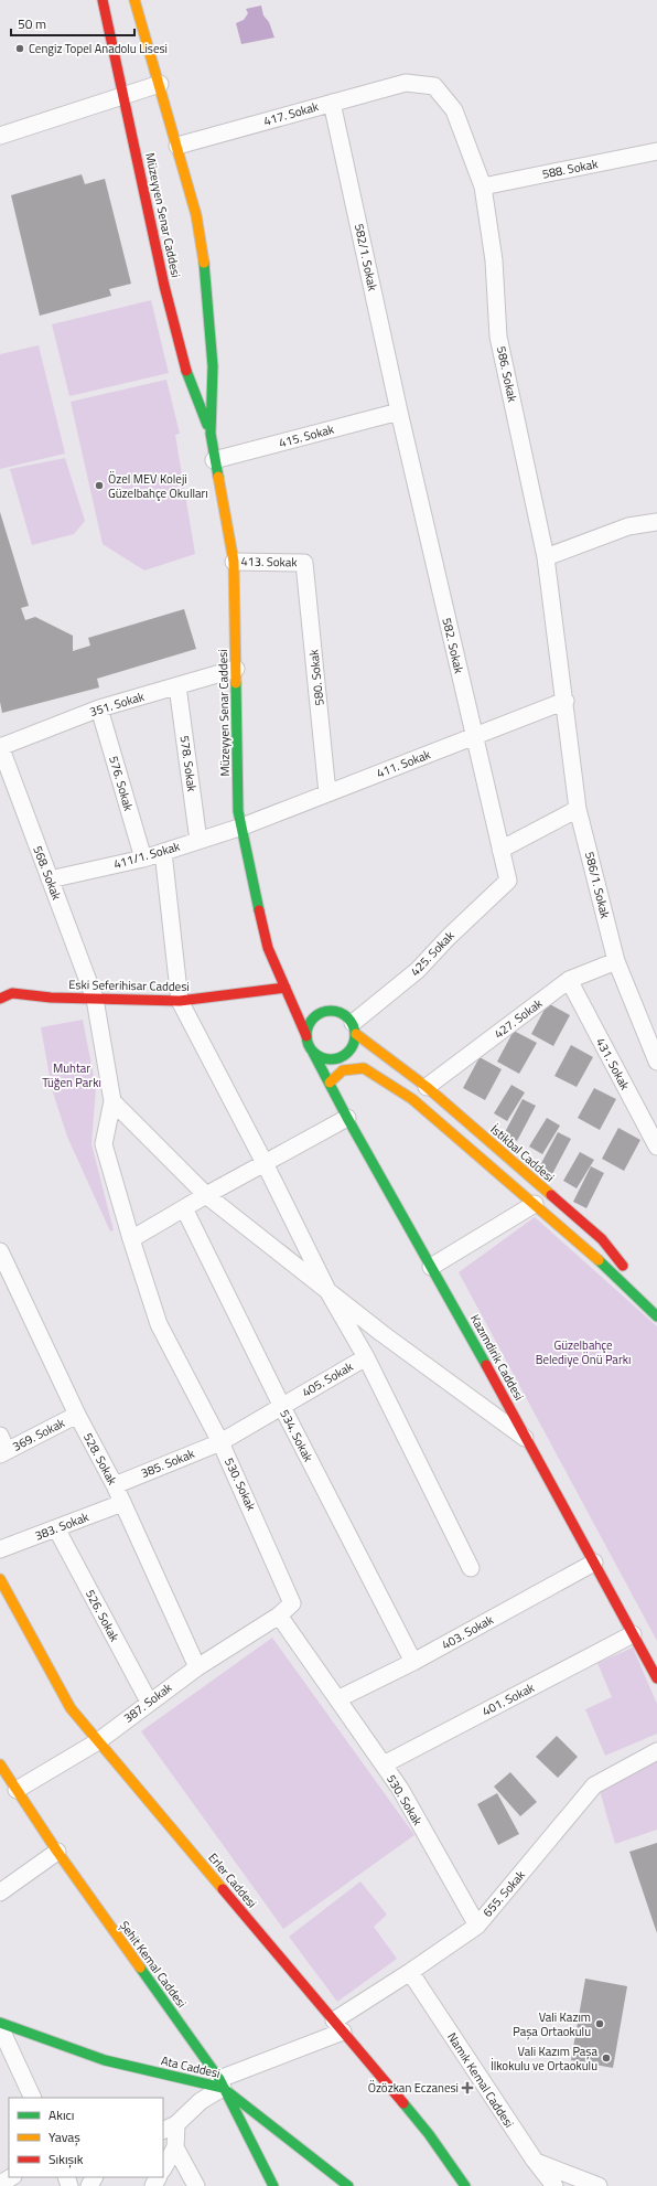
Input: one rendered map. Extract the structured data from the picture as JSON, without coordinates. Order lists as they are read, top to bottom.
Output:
{
  "streets": {
    "main road": [
      "Müzeyyen Senar Caddesi",
      "Eski Seferihisar Caddesi",
      "İstikbal Caddesi",
      "Kazımdirik Caddesi",
      "Erler Caddesi",
      "Şehit Kemal Caddesi",
      "Ata Caddesi"
    ],
    "street": [
      "417. Sokak",
      "588. Sokak",
      "582/1. Sokak",
      "586. Sokak",
      "415. Sokak",
      "413. Sokak",
      "582. Sokak",
      "580. Sokak",
      "351. Sokak",
      "578. Sokak",
      "411. Sokak",
      "576. Sokak",
      "411/1. Sokak",
      "568. Sokak",
      "586/1. Sokak",
      "425. Sokak",
      "427. Sokak",
      "431. Sokak",
      "405. Sokak",
      "369. Sokak",
      "534. Sokak",
      "528. Sokak",
      "385. Sokak",
      "530. Sokak",
      "383. Sokak",
      "526. Sokak",
      "403. Sokak",
      "401. Sokak",
      "387. Sokak",
      "655. Sokak",
      "Namık Kemal Caddesi"
    ]
  },
  "crossings": [
    ["417. Sokak", "Müzeyyen Senar Caddesi"],
    ["417. Sokak", "582/1. Sokak"],
    ["417. Sokak", "586. Sokak"],
    ["588. Sokak", "586. Sokak"],
    ["Müzeyyen Senar Caddesi", "415. Sokak"],
    ["Müzeyyen Senar Caddesi", "413. Sokak"],
    ["Müzeyyen Senar Caddesi", "351. Sokak"],
    ["Müzeyyen Senar Caddesi", "411. Sokak"],
    ["Müzeyyen Senar Caddesi", "411/1. Sokak"],
    ["Müzeyyen Senar Caddesi", "425. Sokak"],
    ["Müzeyyen Senar Caddesi", "Eski Seferihisar Caddesi"],
    ["Müzeyyen Senar Caddesi", "İstikbal Caddesi"],
    ["Müzeyyen Senar Caddesi", "Kazımdirik Caddesi"],
    ["582/1. Sokak", "415. Sokak"],
    ["582/1. Sokak", "582. Sokak"],
    ["586. Sokak", "411. Sokak"],
    ["586. Sokak", "586/1. Sokak"],
    ["415. Sokak", "582. Sokak"],
    ["413. Sokak", "580. Sokak"],
    ["582. Sokak", "411. Sokak"],
    ["582. Sokak", "425. Sokak"],
    ["580. Sokak", "411. Sokak"],
    ["351. Sokak", "578. Sokak"],
    ["351. Sokak", "576. Sokak"],
    ["351. Sokak", "568. Sokak"],
    ["578. Sokak", "411/1. Sokak"],
    ["411. Sokak", "411/1. Sokak"],
    ["411. Sokak", "586/1. Sokak"],
    ["576. Sokak", "411/1. Sokak"],
    ["411/1. Sokak", "568. Sokak"],
    ["568. Sokak", "Eski Seferihisar Caddesi"],
    ["568. Sokak", "530. Sokak"],
    ["586/1. Sokak", "427. Sokak"],
    ["425. Sokak", "İstikbal Caddesi"],
    ["425. Sokak", "Kazımdirik Caddesi"],
    ["Eski Seferihisar Caddesi", "530. Sokak"],
    ["427. Sokak", "431. Sokak"],
    ["427. Sokak", "İstikbal Caddesi"],
    ["İstikbal Caddesi", "Kazımdirik Caddesi"],
    ["Kazımdirik Caddesi", "403. Sokak"],
    ["Kazımdirik Caddesi", "401. Sokak"],
    ["405. Sokak", "534. Sokak"],
    ["405. Sokak", "385. Sokak"],
    ["405. Sokak", "530. Sokak"],
    ["369. Sokak", "528. Sokak"],
    ["534. Sokak", "403. Sokak"],
    ["528. Sokak", "385. Sokak"],
    ["528. Sokak", "383. Sokak"],
    ["528. Sokak", "387. Sokak"],
    ["385. Sokak", "530. Sokak"],
    ["530. Sokak", "403. Sokak"],
    ["530. Sokak", "401. Sokak"],
    ["530. Sokak", "387. Sokak"],
    ["530. Sokak", "655. Sokak"],
    ["383. Sokak", "526. Sokak"],
    ["526. Sokak", "387. Sokak"],
    ["387. Sokak", "Erler Caddesi"],
    ["387. Sokak", "Şehit Kemal Caddesi"],
    ["Erler Caddesi", "655. Sokak"],
    ["655. Sokak", "Şehit Kemal Caddesi"],
    ["655. Sokak", "Ata Caddesi"],
    ["655. Sokak", "Namık Kemal Caddesi"],
    ["Şehit Kemal Caddesi", "Ata Caddesi"]
  ],
  "parks": ["Muhtar Tüğen Parkı", "Güzelbahçe Belediye Önü Parkı"],
  "places": {
    "other": [
      "Cengiz Topel Anadolu Lisesi",
      "Özel MEV Koleji Güzelbahçe Okulları",
      "Vali Kazım Paşa Ortaokulu",
      "Vali Kazım Paşa İlkokulu ve Ortaokulu"
    ],
    "health": ["Özözkan Eczanesi"]
  },
  "legend": ["Akıcı", "Yavaş", "Sıkışık"],
  "scale_bar": "50 m"
}
